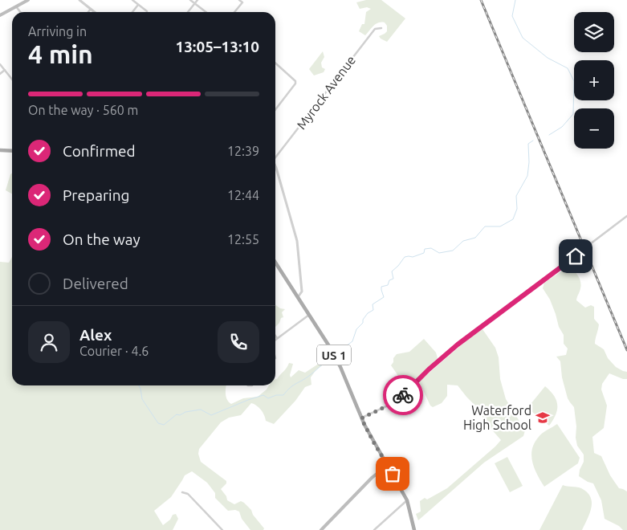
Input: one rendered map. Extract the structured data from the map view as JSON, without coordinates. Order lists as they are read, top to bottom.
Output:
{
  "streets": {
    "main road": ["US 1"],
    "street": ["Myrock Avenue"]
  },
  "places": {
    "school or university": ["Waterford High School"]
  },
  "page": {
    "map_buttons": ["+", "−"],
    "heading": ["4 min", "Arriving in", "13:05–13:10"],
    "panel": ["Alex", "Courier · 4.6"],
    "bar": "On the way · 560 m",
    "list": [
      ["Confirmed", "12:39"],
      ["Preparing", "12:44"],
      ["On the way", "12:55"],
      "Delivered"
    ]
  }
}
